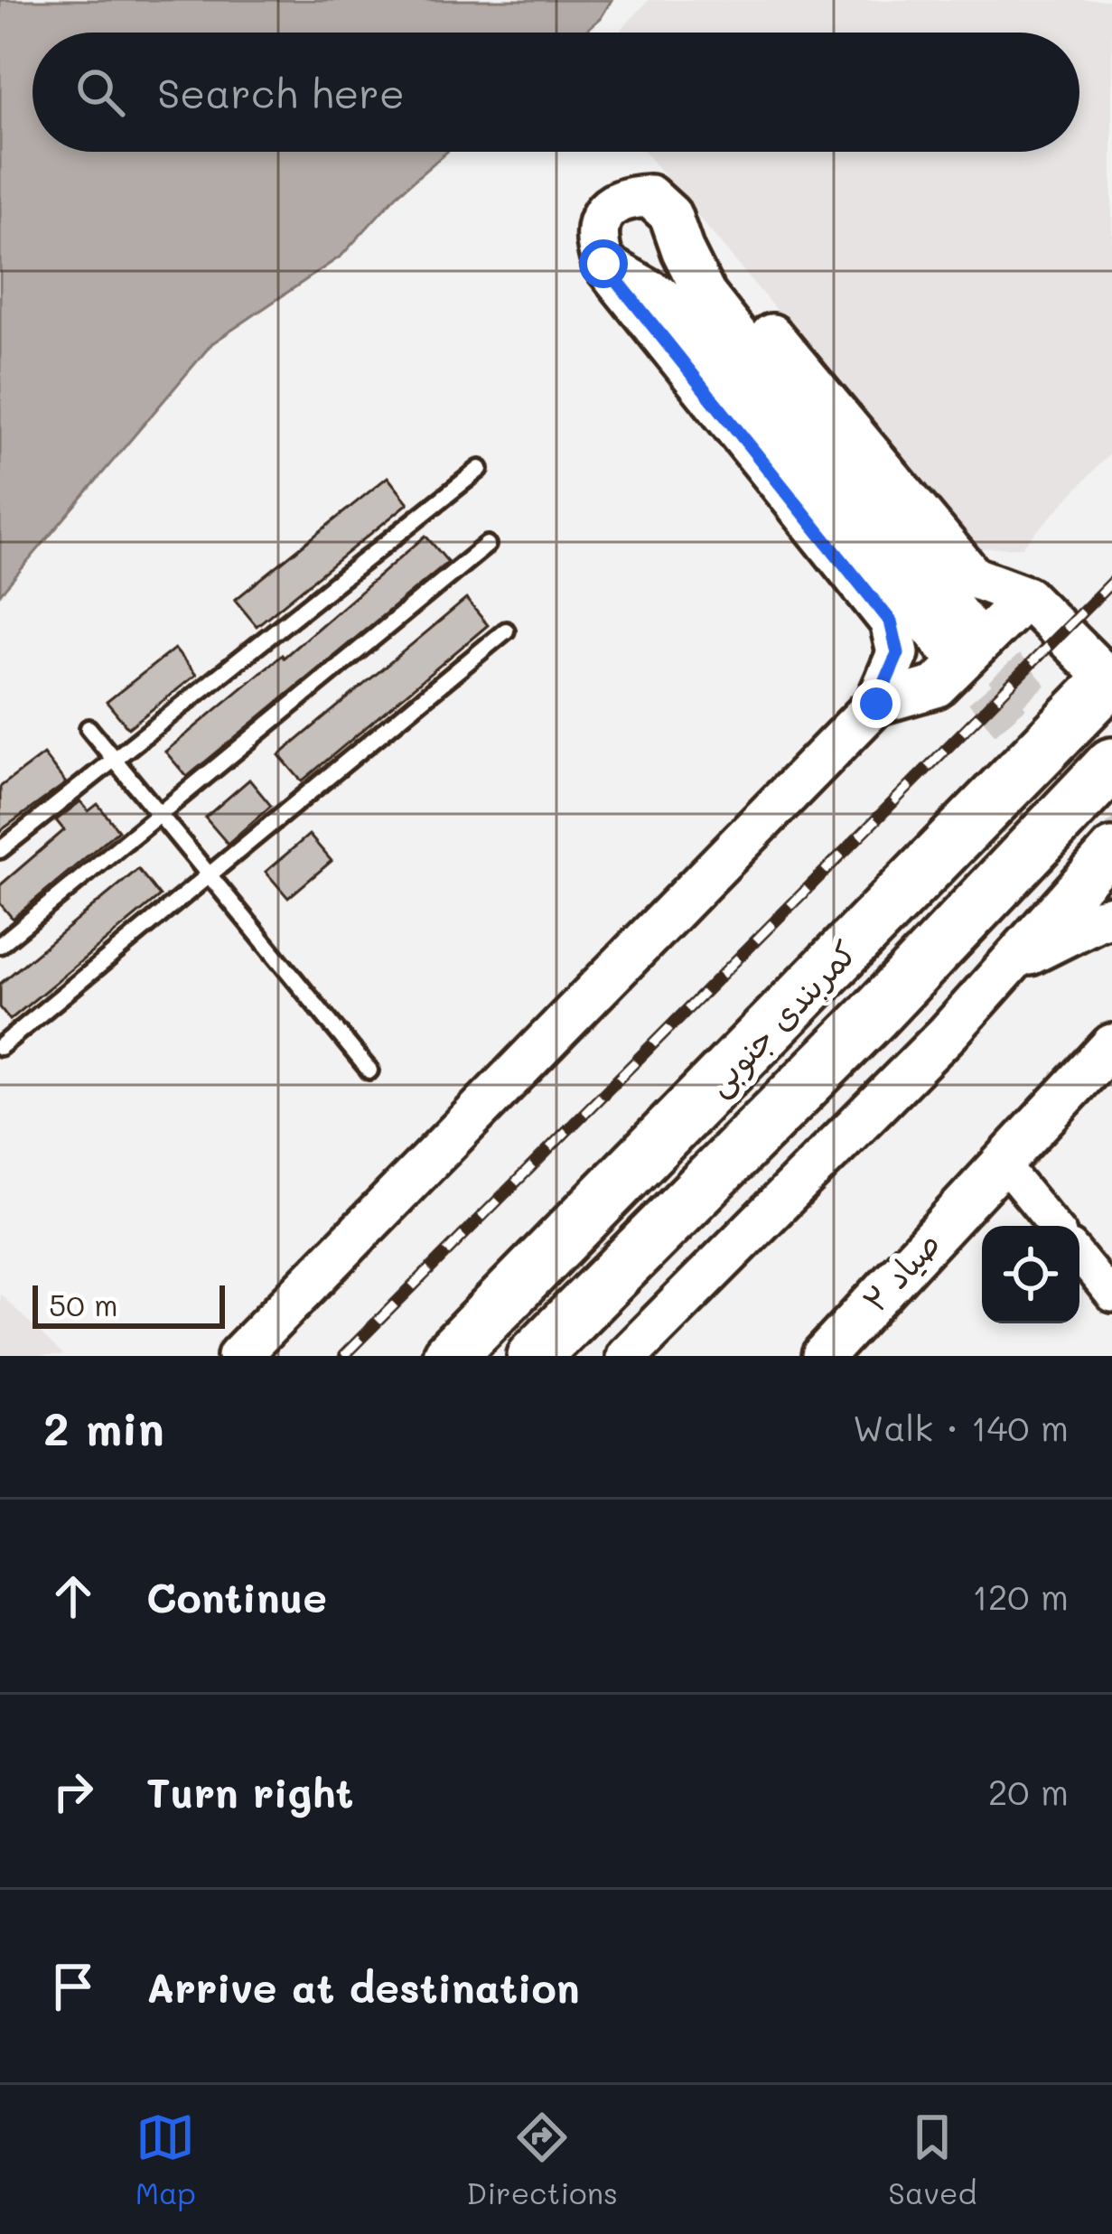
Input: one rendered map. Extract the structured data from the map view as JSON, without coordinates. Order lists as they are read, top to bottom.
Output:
{
  "streets": {
    "highway": ["کمربندی جنوبی"],
    "main road": ["صیاد ۲"]
  },
  "scale_bar": "50 m",
  "page": {
    "search": "Search here",
    "scale": "50 m",
    "heading": ["2 min", "Walk · 140 m"],
    "list": [
      ["Continue", "120 m"],
      ["Turn right", "20 m"],
      "Arrive at destination"
    ],
    "nav": ["Map", "Directions", "Saved"]
  }
}
